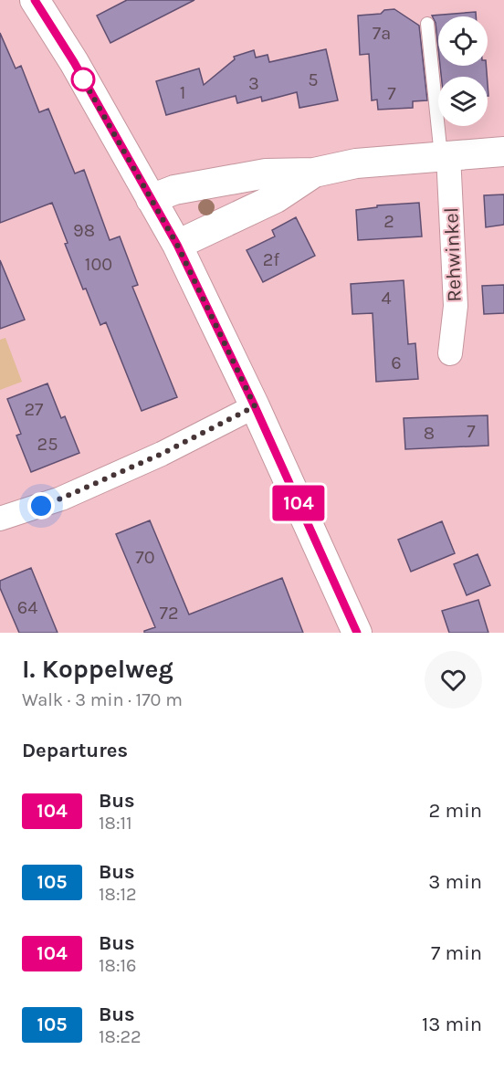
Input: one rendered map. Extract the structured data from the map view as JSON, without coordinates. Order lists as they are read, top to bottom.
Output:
{
  "streets": {
    "street": ["Rehwinkel"]
  },
  "lines": ["bus line 104"],
  "house_numbers": [
    "7a",
    "5",
    "3",
    "1",
    "7",
    "2",
    "98",
    "2f",
    "100",
    "4",
    "6",
    "27",
    "7",
    "8",
    "25",
    "70",
    "64",
    "72"
  ],
  "page": {
    "on_map": "104",
    "heading": [
      ["I. Koppelweg", "Walk · 3 min · 170 m"],
      "Departures"
    ],
    "list": [
      {
        "mark": "104",
        "name": "Bus",
        "note": "18:11",
        "value": "2 min"
      },
      {
        "mark": "105",
        "name": "Bus",
        "note": "18:12",
        "value": "3 min"
      },
      {
        "mark": "104",
        "name": "Bus",
        "note": "18:16",
        "value": "7 min"
      },
      {
        "mark": "105",
        "name": "Bus",
        "note": "18:22",
        "value": "13 min"
      }
    ]
  }
}
